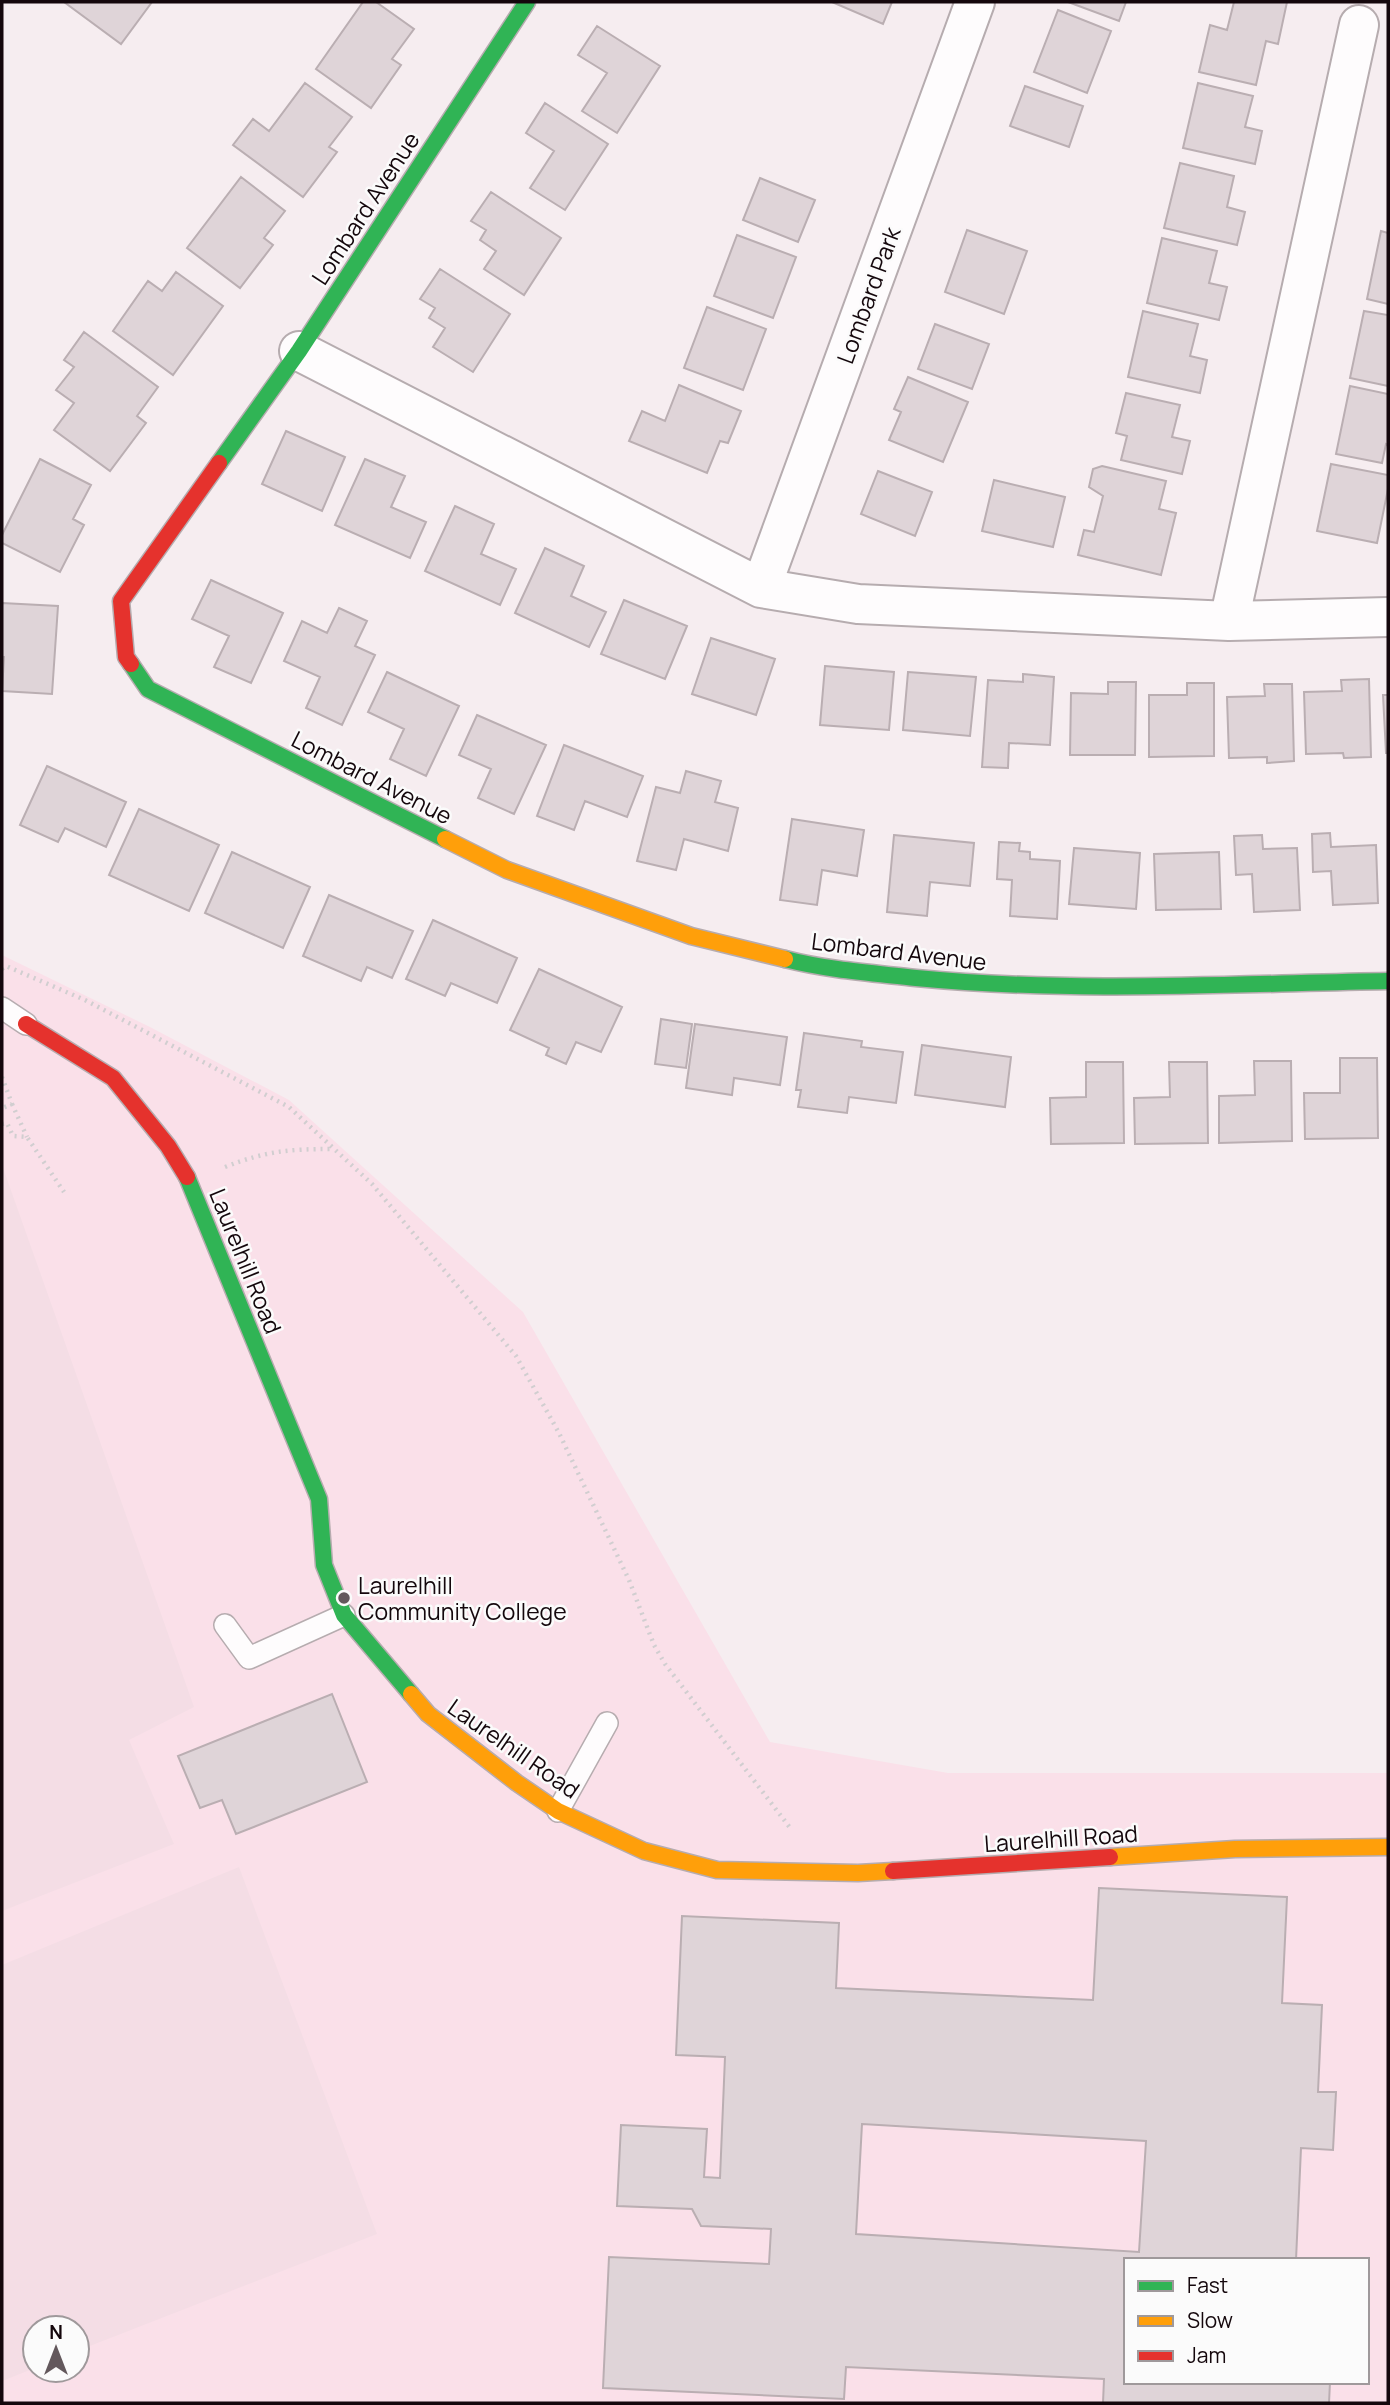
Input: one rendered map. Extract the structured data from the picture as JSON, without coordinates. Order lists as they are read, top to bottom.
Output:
{
  "streets": {
    "street": ["Lombard Avenue", "Lombard Park", "Laurelhill Road"]
  },
  "places": ["Laurelhill Community College"],
  "legend": ["Fast", "Slow", "Jam"],
  "north": "top"
}
